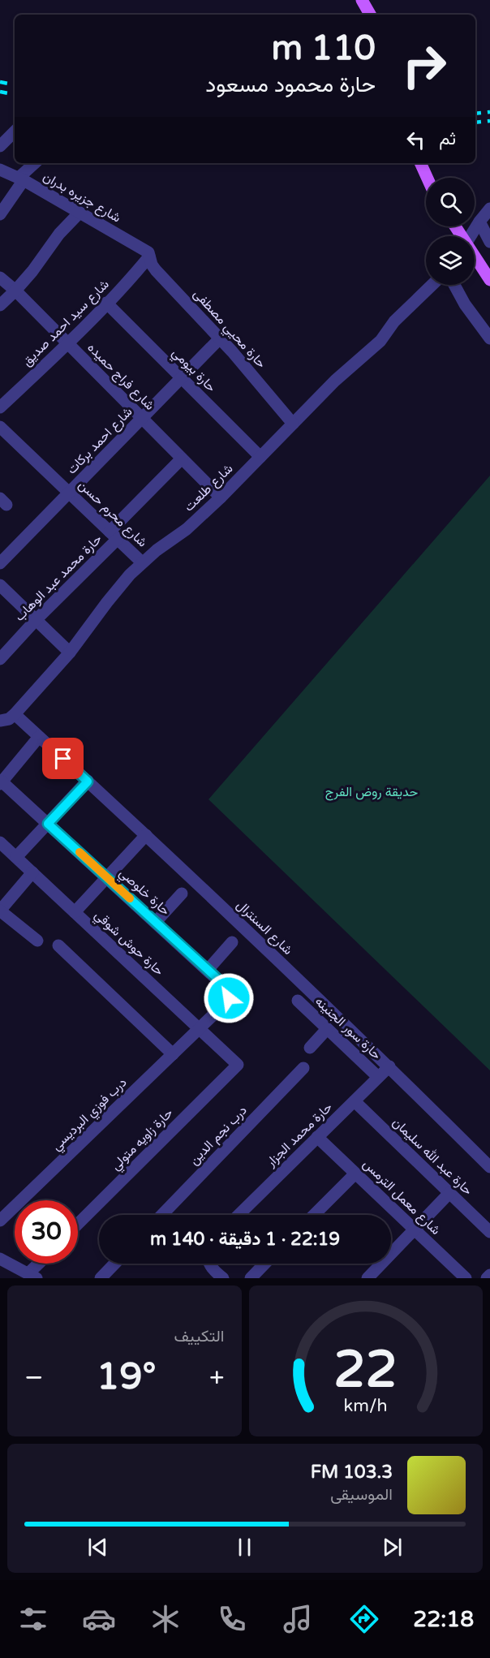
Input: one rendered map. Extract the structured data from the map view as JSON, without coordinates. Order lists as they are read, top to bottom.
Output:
{
  "streets": {
    "street": [
      "شارع جزيره بدران",
      "شارع سيد احمد صديق",
      "حارة محيي مصطفى",
      "حارة بيومي",
      "شارع فراج حميده",
      "شارع احمد بركات",
      "شارع طلعت",
      "شارع محرم حسن",
      "حارة محمد عبد الوهاب",
      "حارة خلوصي",
      "شارع السنترال",
      "حارة حوش شوقي",
      "حارة سور الجنينه",
      "درب فوزي البرديسي",
      "حارة محمد الجزار",
      "درب نجم الدين",
      "حارة زاويه متولي",
      "حارة عبد الله سليمان",
      "شارع معمل الترمس"
    ]
  },
  "crossings": [
    ["شارع جزيره بدران", "شارع سيد احمد صديق"],
    ["شارع جزيره بدران", "حارة محيي مصطفى"],
    ["شارع سيد احمد صديق", "حارة محيي مصطفى"],
    ["شارع سيد احمد صديق", "حارة بيومي"],
    ["شارع سيد احمد صديق", "شارع فراج حميده"],
    ["حارة محيي مصطفى", "شارع احمد بركات"],
    ["حارة محيي مصطفى", "شارع طلعت"],
    ["حارة بيومي", "شارع احمد بركات"],
    ["حارة بيومي", "شارع طلعت"],
    ["شارع فراج حميده", "شارع احمد بركات"],
    ["شارع فراج حميده", "شارع طلعت"],
    ["شارع فراج حميده", "حارة محمد عبد الوهاب"],
    ["شارع احمد بركات", "شارع محرم حسن"],
    ["شارع طلعت", "شارع محرم حسن"],
    ["شارع طلعت", "شارع السنترال"],
    ["شارع محرم حسن", "حارة محمد عبد الوهاب"],
    ["حارة خلوصي", "حارة حوش شوقي"],
    ["حارة خلوصي", "درب فوزي البرديسي"],
    ["شارع السنترال", "حارة محمد الجزار"],
    ["حارة حوش شوقي", "درب فوزي البرديسي"],
    ["حارة حوش شوقي", "حارة زاويه متولي"],
    ["حارة سور الجنينه", "حارة محمد الجزار"],
    ["حارة محمد الجزار", "حارة عبد الله سليمان"],
    ["حارة محمد الجزار", "شارع معمل الترمس"]
  ],
  "parks": ["حديقة روض الفرج"],
  "page": {
    "turn": ["110 m", "حارة محمود مسعود"],
    "then": "ثم",
    "limit": "30",
    "trip": "22:19 · 1 دقيقة · 140 m",
    "tile": "التكييف",
    "heat": ["−", "19°", "+"],
    "song": ["103.3 FM", "الموسيقى"],
    "tabs": "22:18",
    "gauge": ["22", "km/h"]
  }
}
